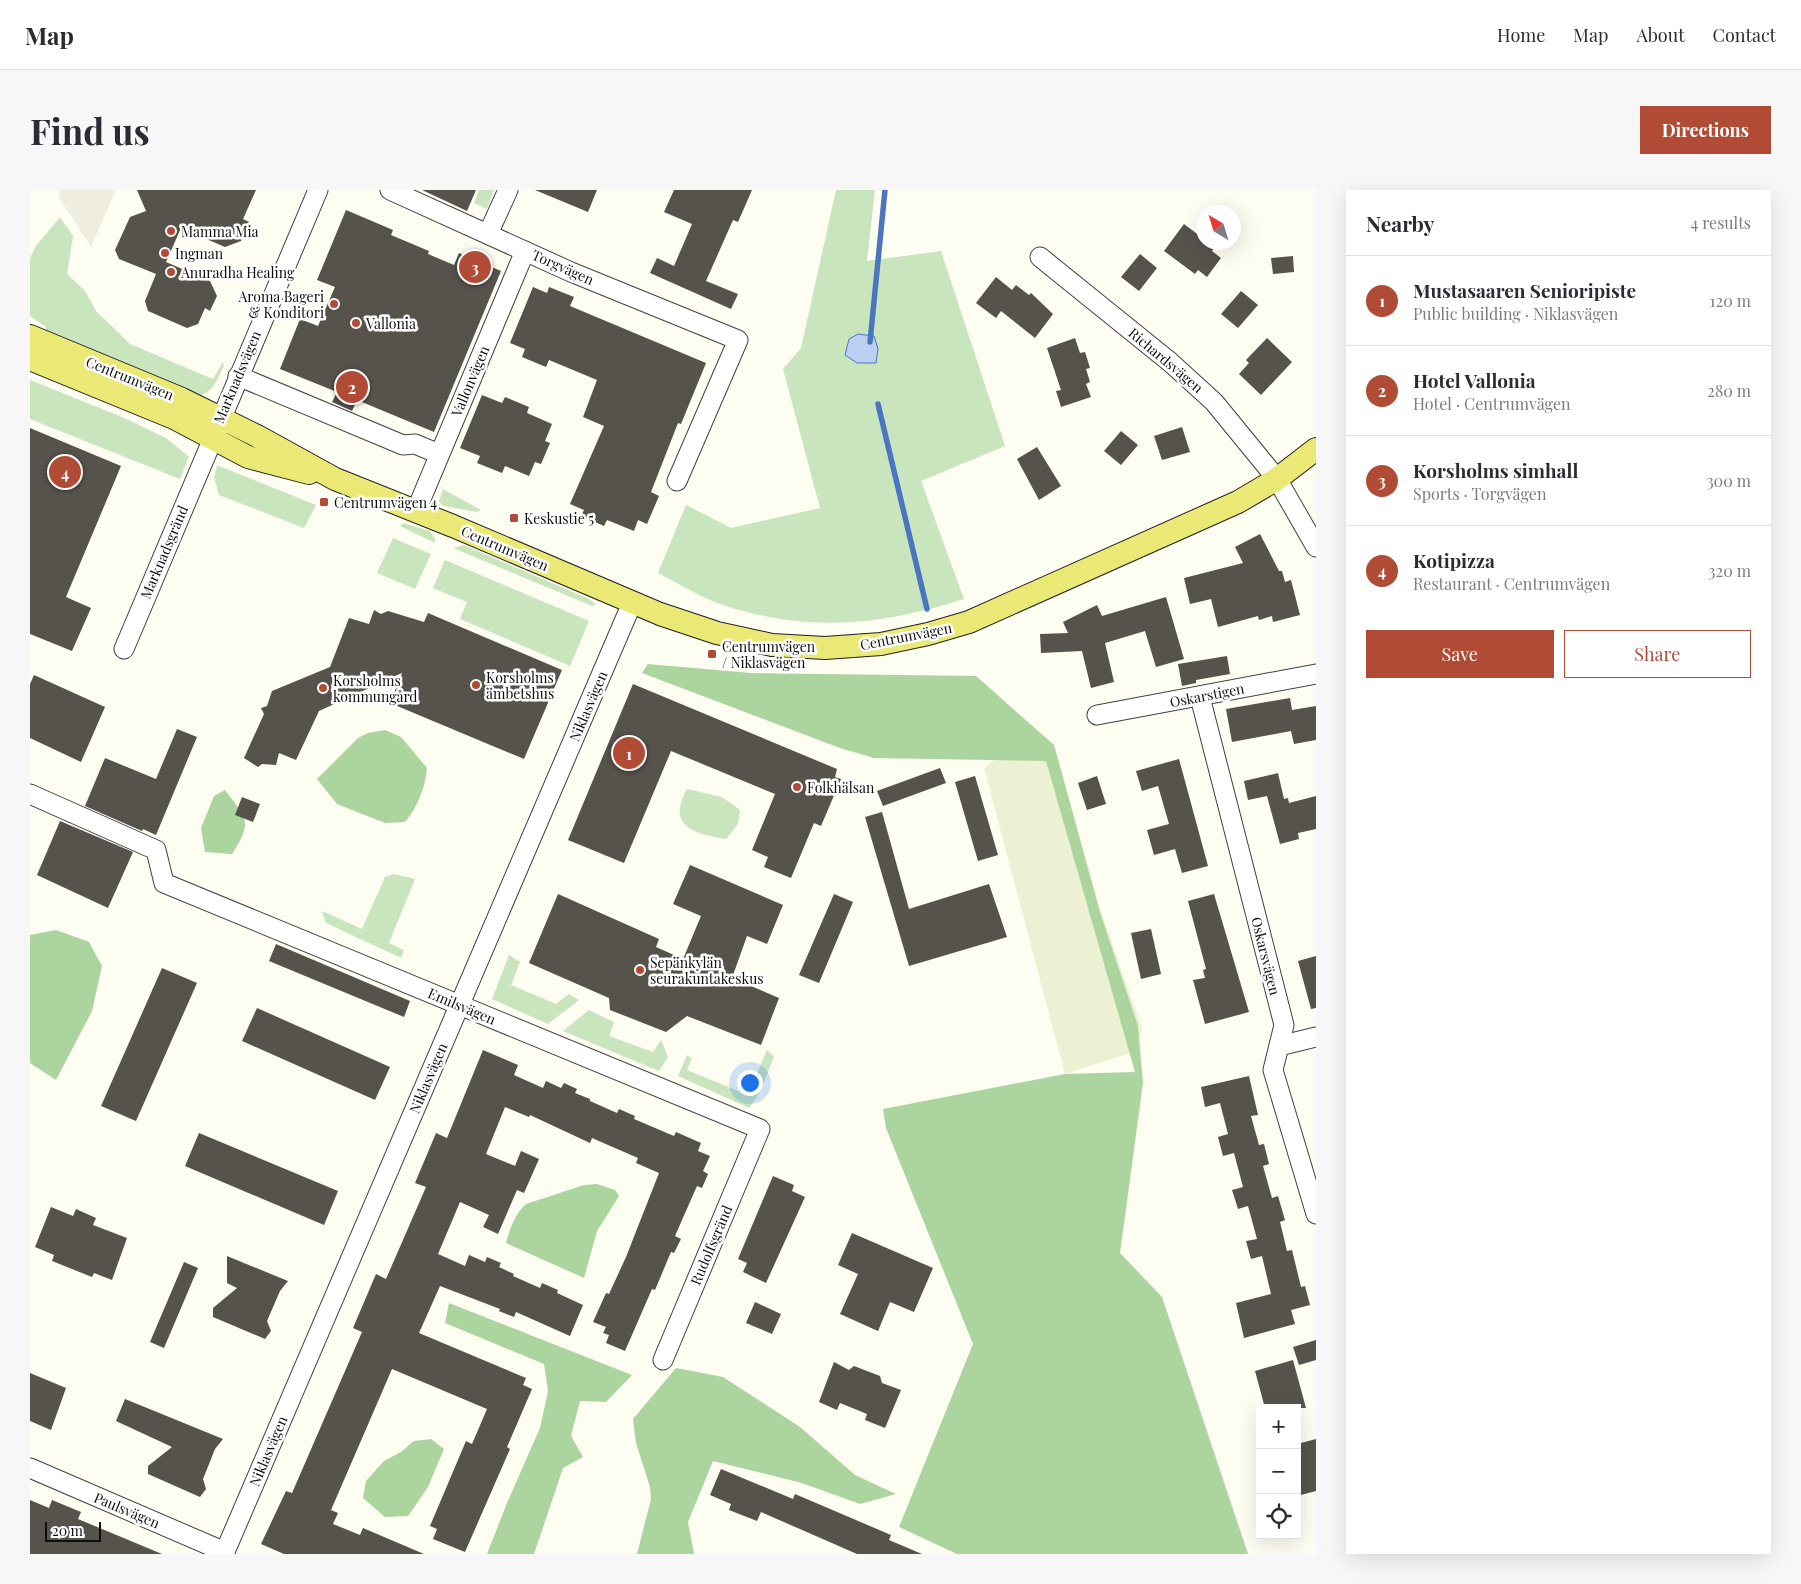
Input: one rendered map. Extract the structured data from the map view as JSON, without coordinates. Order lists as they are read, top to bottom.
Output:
{
  "streets": {
    "main road": ["Centrumvägen"],
    "street": [
      "Torgvägen",
      "Richardsvägen",
      "Marknadsvägen",
      "Vallonvägen",
      "Marknadsgränd",
      "Oskarstigen",
      "Niklasvägen",
      "Oskarsvägen",
      "Emilsvägen",
      "Rudolfsgränd",
      "Paulsvägen"
    ]
  },
  "crossings": [
    ["Torgvägen", "Vallonvägen"],
    ["Richardsvägen", "Centrumvägen"],
    ["Marknadsvägen", "Centrumvägen"],
    ["Marknadsvägen", "Marknadsgränd"],
    ["Centrumvägen", "Vallonvägen"],
    ["Centrumvägen", "Marknadsgränd"],
    ["Centrumvägen", "Niklasvägen"],
    ["Oskarstigen", "Oskarsvägen"],
    ["Niklasvägen", "Emilsvägen"],
    ["Niklasvägen", "Paulsvägen"],
    ["Emilsvägen", "Rudolfsgränd"]
  ],
  "places": {
    "other": [
      "Mamma Mia",
      "Ingman",
      "Anuradha Healing",
      "Aroma Bageri & Konditori",
      "Vallonia",
      "Korsholms ämbetshus",
      "Korsholms kommungård",
      "Folkhälsan",
      "Sepänkylän seurakuntakeskus"
    ],
    "transit": ["Centrumvägen 4", "Keskustie 5", "Centrumvägen / Niklasvägen"]
  },
  "scale_bar": "20 m",
  "north": "top left",
  "page": {
    "header": "Map",
    "nav": [
      "Home",
      "Map",
      "About",
      "Contact"
    ],
    "buttons": [
      "Directions",
      ["Save", "Share"]
    ],
    "title": "Find us",
    "heading": ["Nearby", "4 results"],
    "pins": [
      "3",
      "2",
      "4",
      "1"
    ],
    "list": [
      {
        "mark": "1",
        "name": "Mustasaaren Senioripiste",
        "note": "Public building · Niklasvägen",
        "value": "120 m"
      },
      {
        "mark": "2",
        "name": "Hotel Vallonia",
        "note": "Hotel · Centrumvägen",
        "value": "280 m"
      },
      {
        "mark": "3",
        "name": "Korsholms simhall",
        "note": "Sports · Torgvägen",
        "value": "300 m"
      },
      {
        "mark": "4",
        "name": "Kotipizza",
        "note": "Restaurant · Centrumvägen",
        "value": "320 m"
      }
    ],
    "map_buttons": ["+", "−"],
    "scale": "20 m"
  }
}
